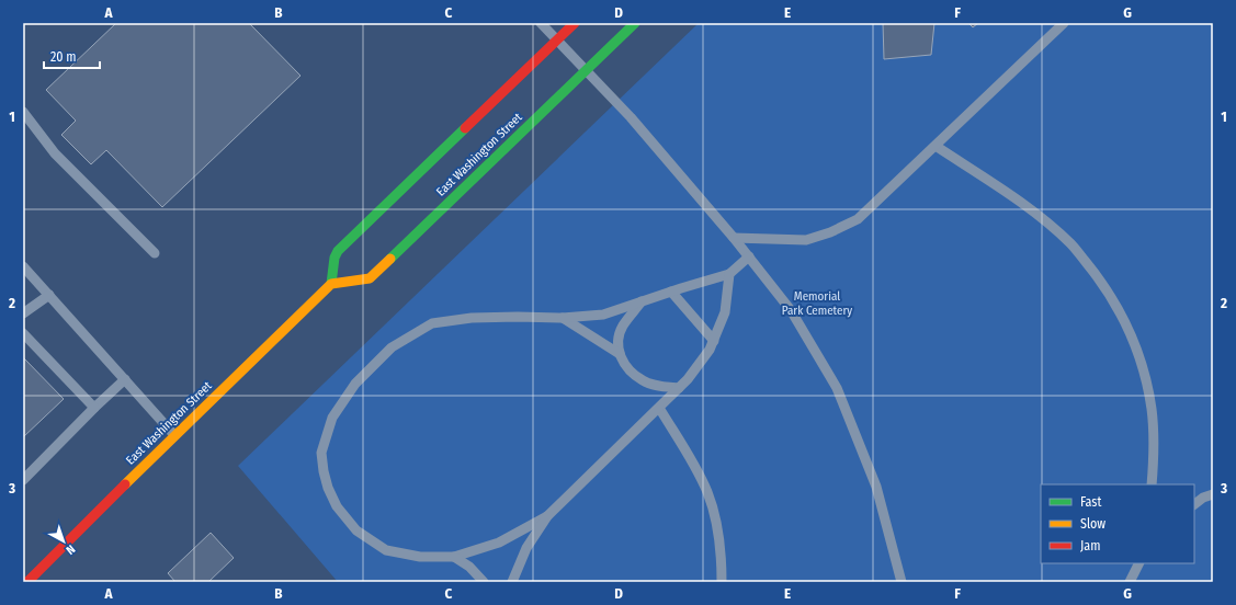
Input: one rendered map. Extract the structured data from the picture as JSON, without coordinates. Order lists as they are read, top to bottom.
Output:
{
  "streets": {
    "main road": ["East Washington Street"]
  },
  "parks": ["Memorial Park Cemetery"],
  "legend": ["Fast", "Slow", "Jam"],
  "scale_bar": "20 m",
  "north": "bottom right",
  "grid": {
    "columns": [
      "A",
      "B",
      "C",
      "D",
      "E",
      "F",
      "G"
    ],
    "rows": ["1", "2", "3"]
  }
}
